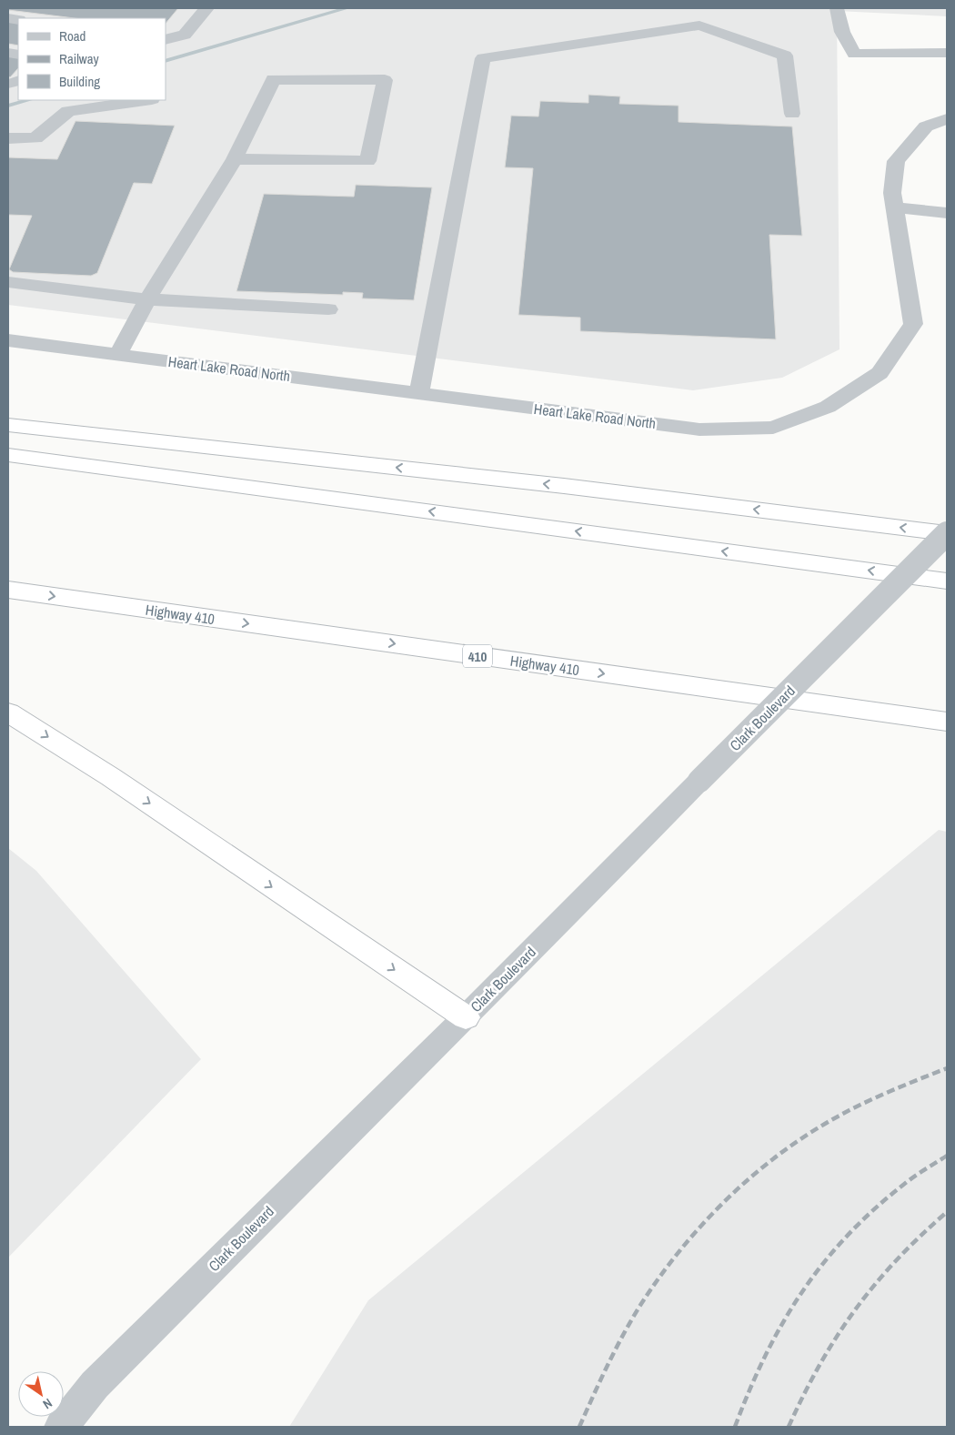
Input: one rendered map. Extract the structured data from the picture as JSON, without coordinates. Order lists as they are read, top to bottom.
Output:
{
  "streets": {
    "highway": ["Highway 410", "410"],
    "street": ["Heart Lake Road North", "Clark Boulevard"]
  },
  "legend": ["Road", "Railway", "Building"],
  "north": "bottom right"
}
